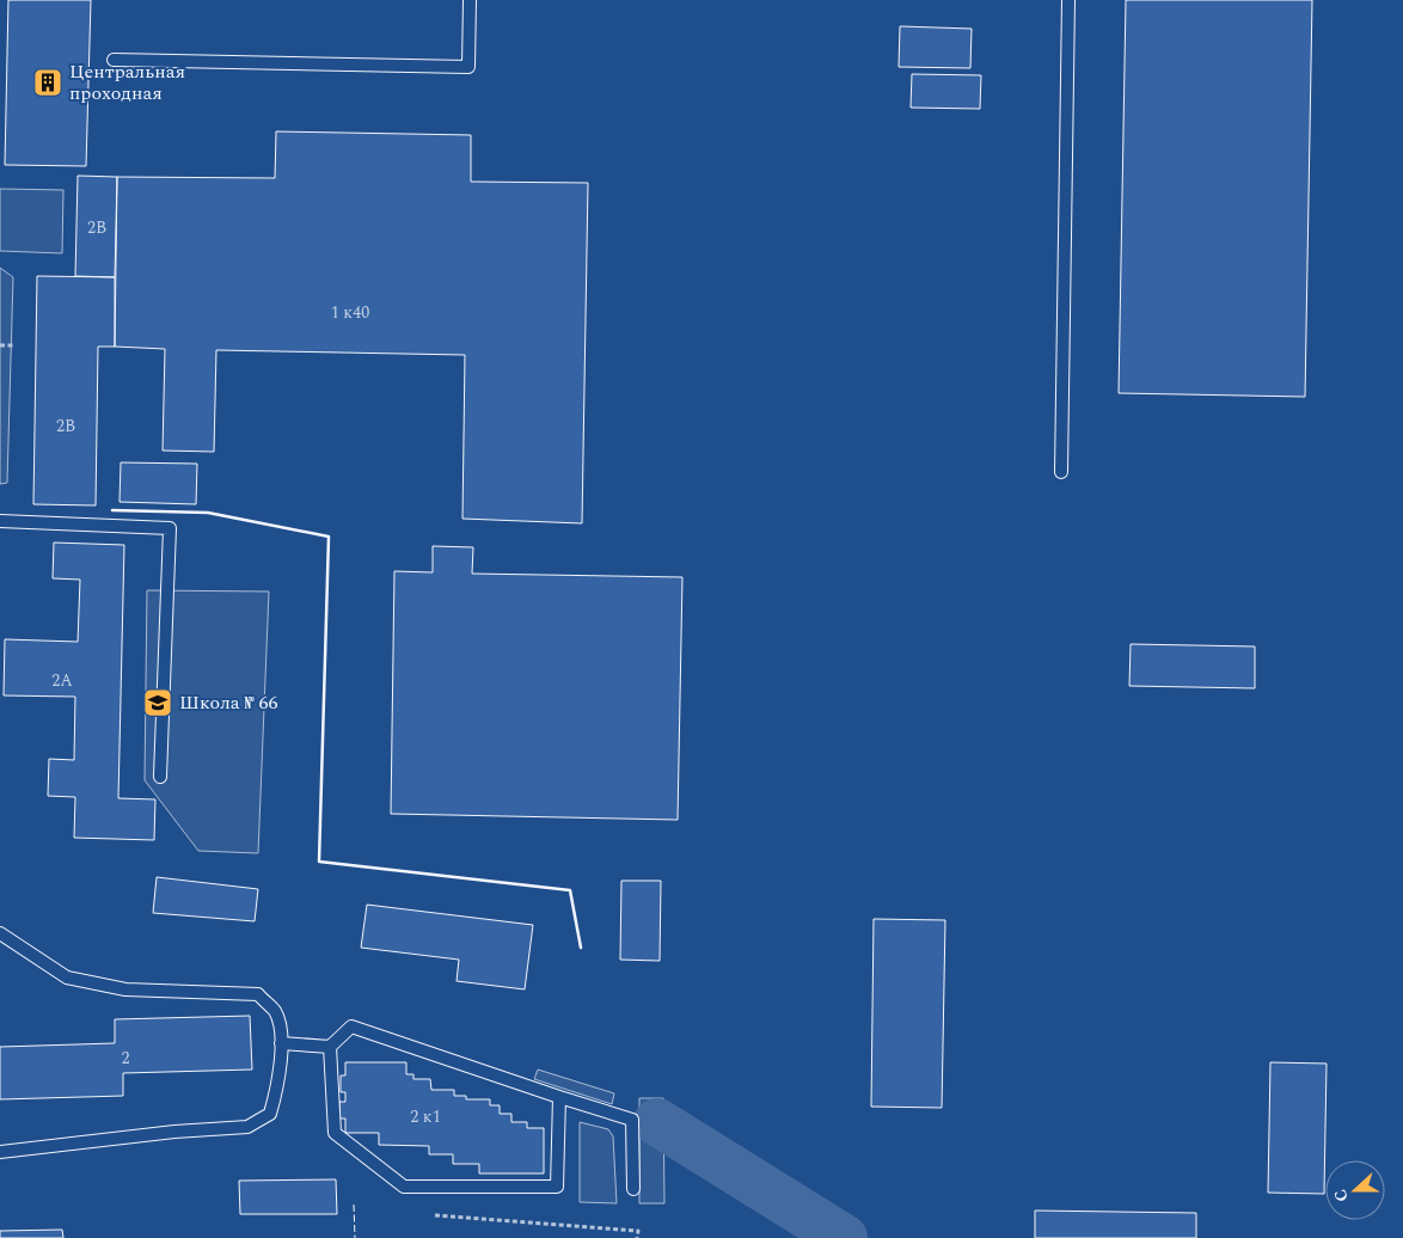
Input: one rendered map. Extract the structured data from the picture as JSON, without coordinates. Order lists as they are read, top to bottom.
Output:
{
  "places": {
    "building": ["Центральная проходная"],
    "school or university": ["Школа № 66"]
  },
  "house_numbers": [
    "2В",
    "1 к40",
    "2В",
    "2А",
    "2",
    "2 к1"
  ],
  "north": "left"
}
